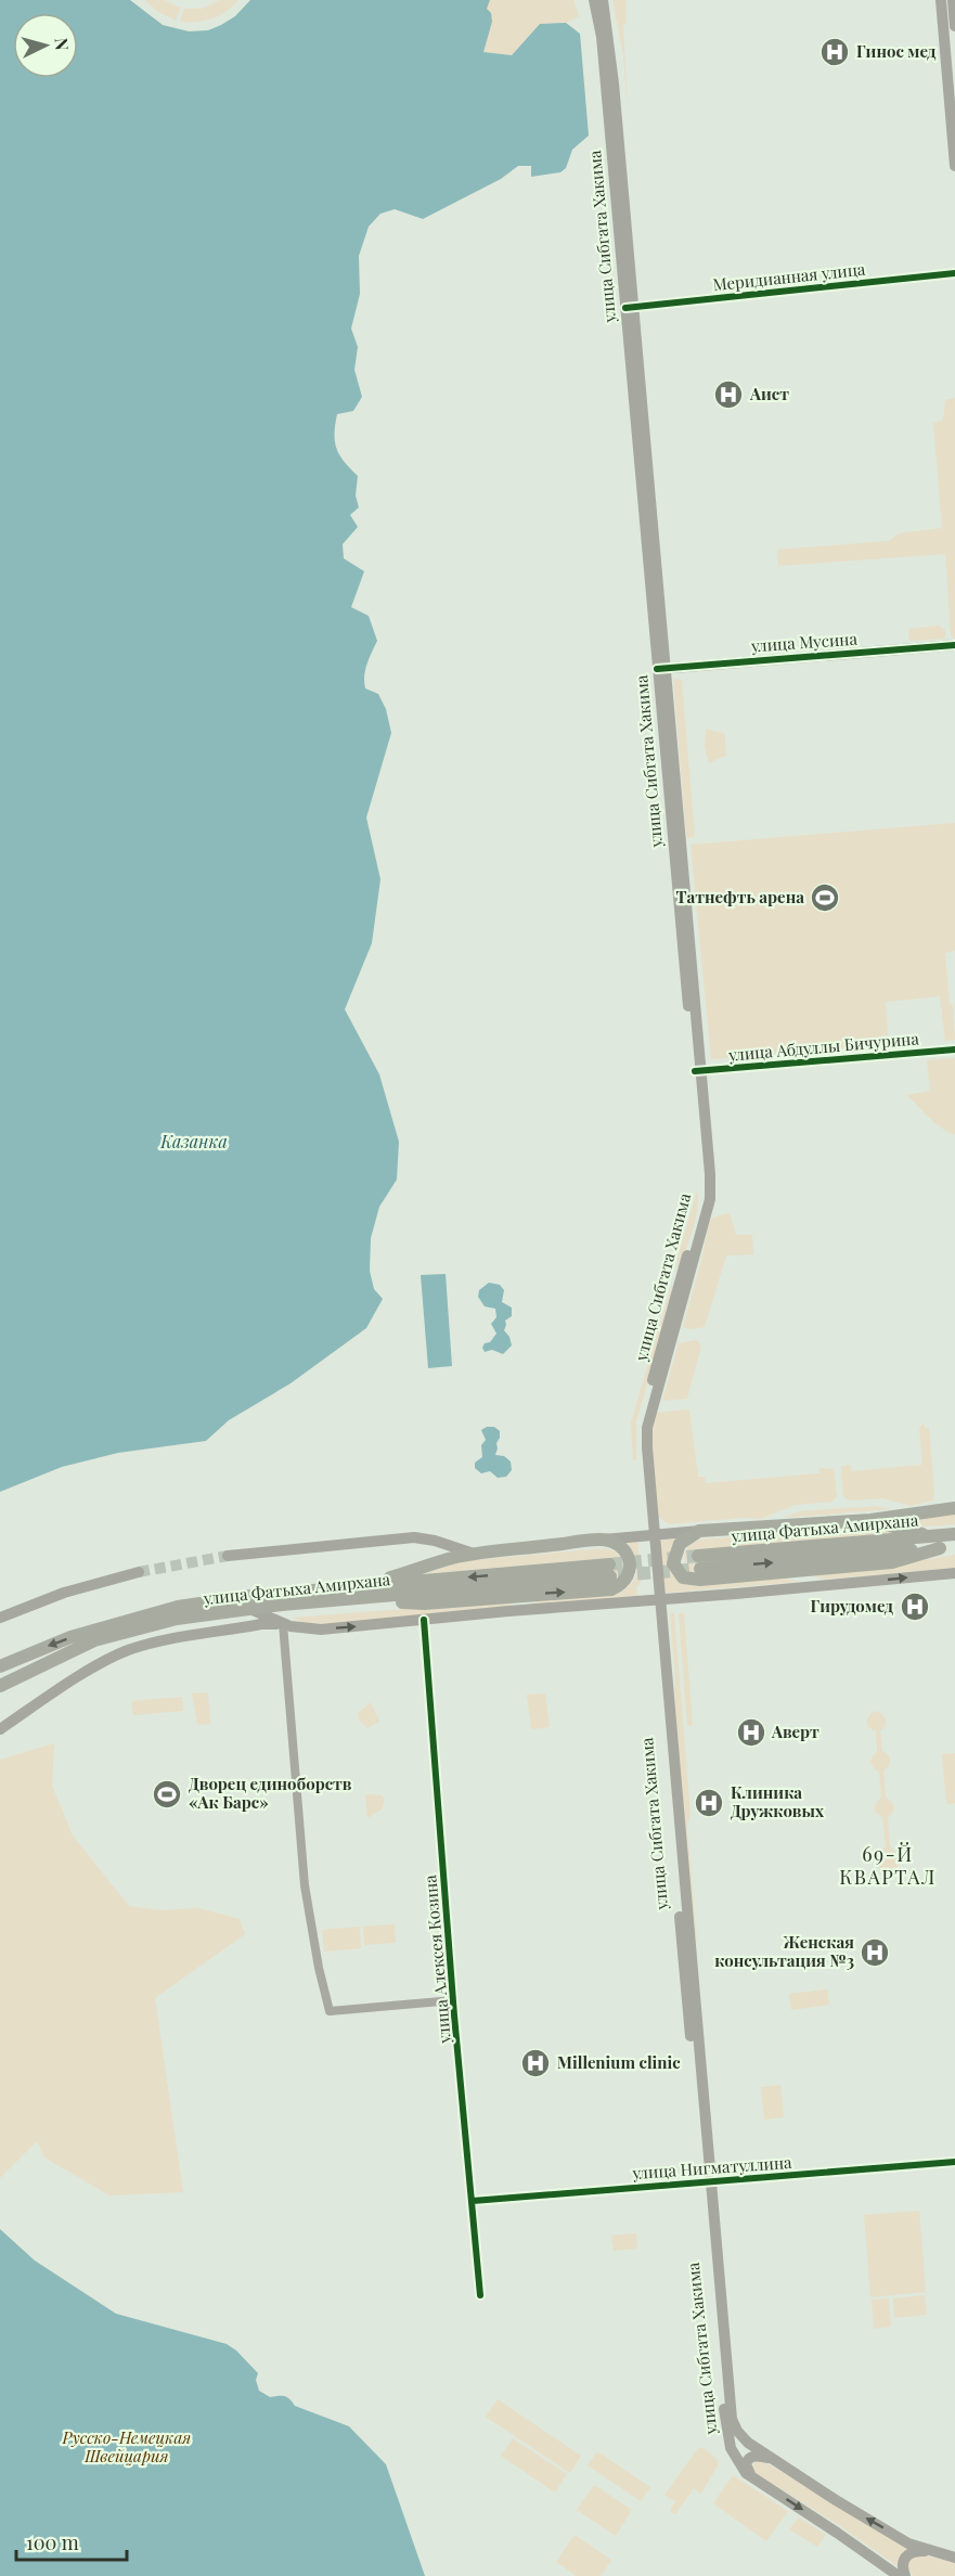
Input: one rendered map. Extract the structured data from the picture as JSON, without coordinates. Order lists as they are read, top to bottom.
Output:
{
  "streets": {
    "main road": ["улица Сибгата Хакима", "улица Мусина", "улица Фатыха Амирхана"],
    "street": [
      "Меридианная улица",
      "улица Абдуллы Бичурина",
      "улица Алексея Козина",
      "улица Нигматуллина"
    ]
  },
  "crossings": [
    ["улица Сибгата Хакима", "Меридианная улица"],
    ["улица Сибгата Хакима", "улица Мусина"],
    ["улица Сибгата Хакима", "улица Абдуллы Бичурина"],
    ["улица Сибгата Хакима", "улица Нигматуллина"],
    ["улица Алексея Козина", "улица Нигматуллина"]
  ],
  "districts": ["69-Й КВАРТАЛ"],
  "water": ["Казанка"],
  "parks": ["Русско-Немецкая Швейцария"],
  "places": {
    "hospital": [
      "Гинос мед",
      "Аист",
      "Гирудомед",
      "Аверт",
      "Клиника Дружковых",
      "Женская консультация №3",
      "Millenium clinic"
    ],
    "sports": ["Татнефть арена", "Дворец единоборств «Ак Барс»"]
  },
  "scale_bar": "100 m",
  "north": "right"
}
